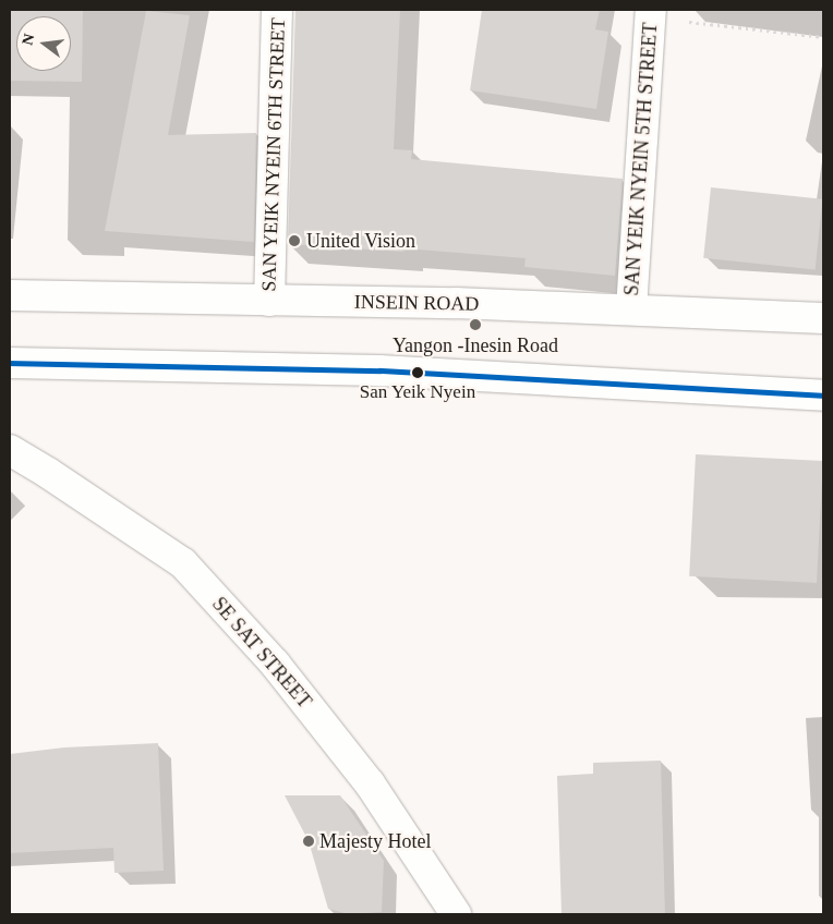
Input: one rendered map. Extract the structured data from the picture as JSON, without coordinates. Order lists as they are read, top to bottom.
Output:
{
  "streets": {
    "main road": [
      "SAN YEIK NYEIN 6TH STREET",
      "SAN YEIK NYEIN 5TH STREET",
      "INSEIN ROAD",
      "SE SAT STREET"
    ]
  },
  "crossings": [
    ["SAN YEIK NYEIN 6TH STREET", "INSEIN ROAD"],
    ["SAN YEIK NYEIN 5TH STREET", "INSEIN ROAD"]
  ],
  "places": [
    "United Vision",
    "Yangon -Inesin Road",
    "San Yeik Nyein",
    "Majesty Hotel"
  ],
  "north": "left"
}
